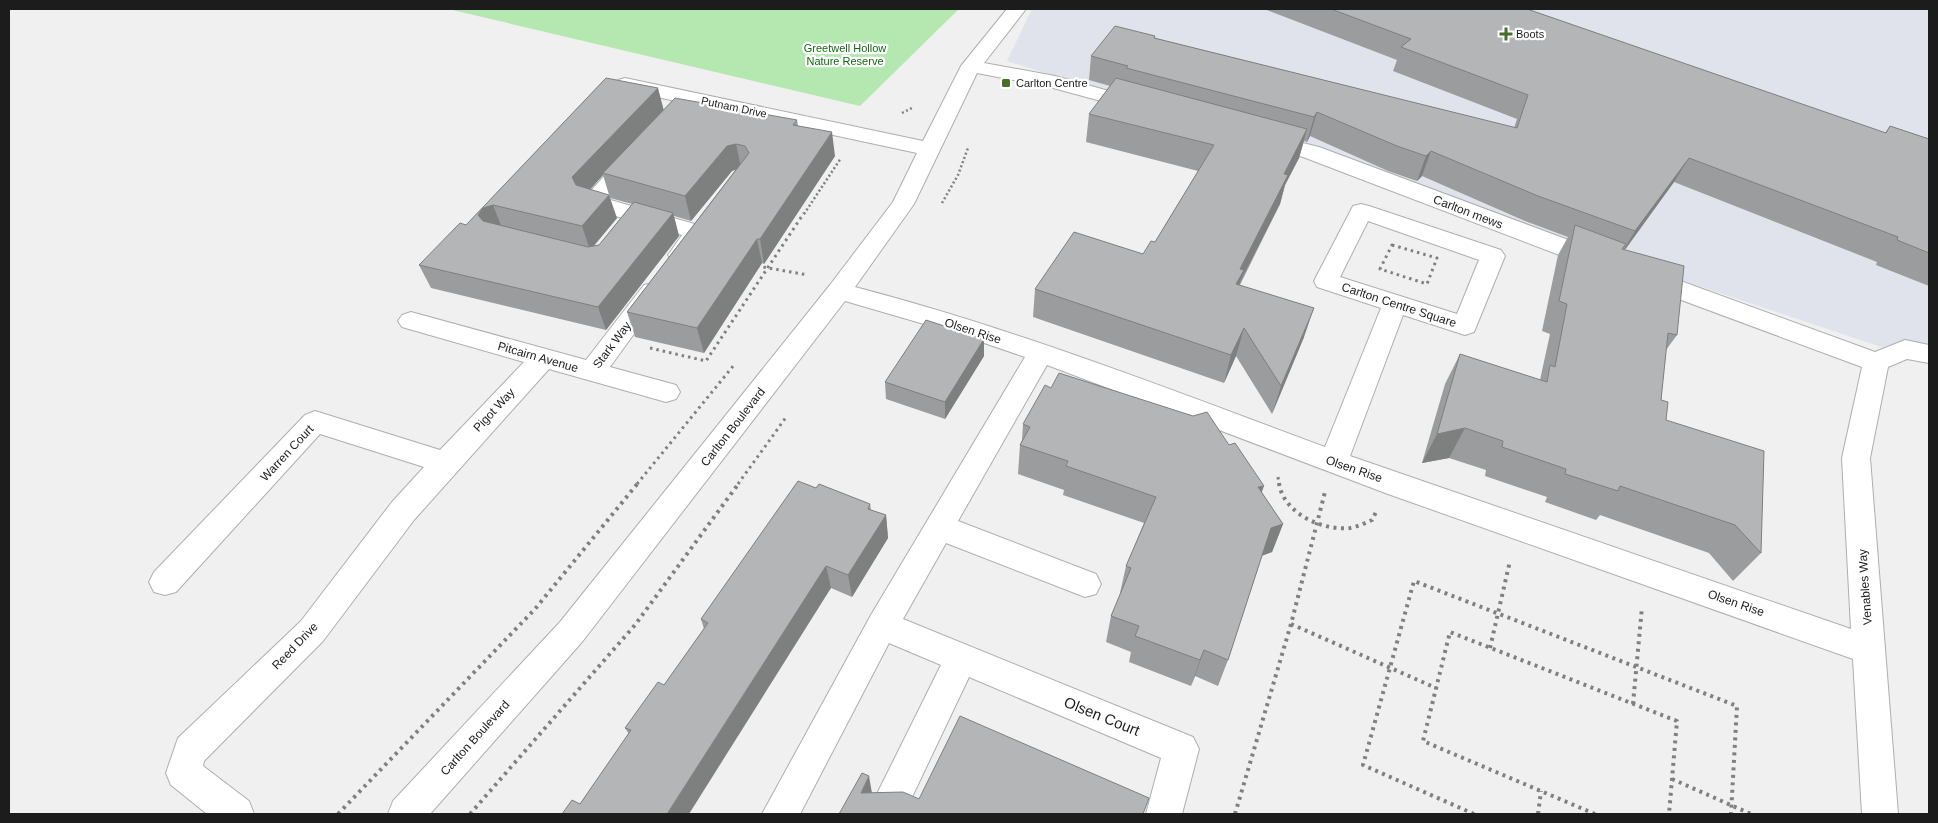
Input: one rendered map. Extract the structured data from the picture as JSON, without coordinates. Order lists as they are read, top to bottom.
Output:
{
  "streets": {
    "street": [
      "Putnam Drive",
      "Carlton mews",
      "Carlton Centre Square",
      "Olsen Rise",
      "Stark Way",
      "Pitcairn Avenue",
      "Pigot Way",
      "Carlton Boulevard",
      "Warren Court",
      "Venables Way",
      "Reed Drive",
      "Olsen Court"
    ]
  },
  "crossings": [
    ["Putnam Drive", "Stark Way"],
    ["Putnam Drive", "Carlton Boulevard"],
    ["Carlton mews", "Venables Way"],
    ["Olsen Rise", "Carlton Boulevard"],
    ["Olsen Rise", "Venables Way"],
    ["Stark Way", "Pitcairn Avenue"],
    ["Pitcairn Avenue", "Pigot Way"],
    ["Pigot Way", "Warren Court"],
    ["Pigot Way", "Reed Drive"],
    ["Warren Court", "Reed Drive"]
  ],
  "parks": ["Greetwell Hollow Nature Reserve"],
  "places": {
    "health": ["Boots"],
    "transit": ["Carlton Centre"]
  }
}
